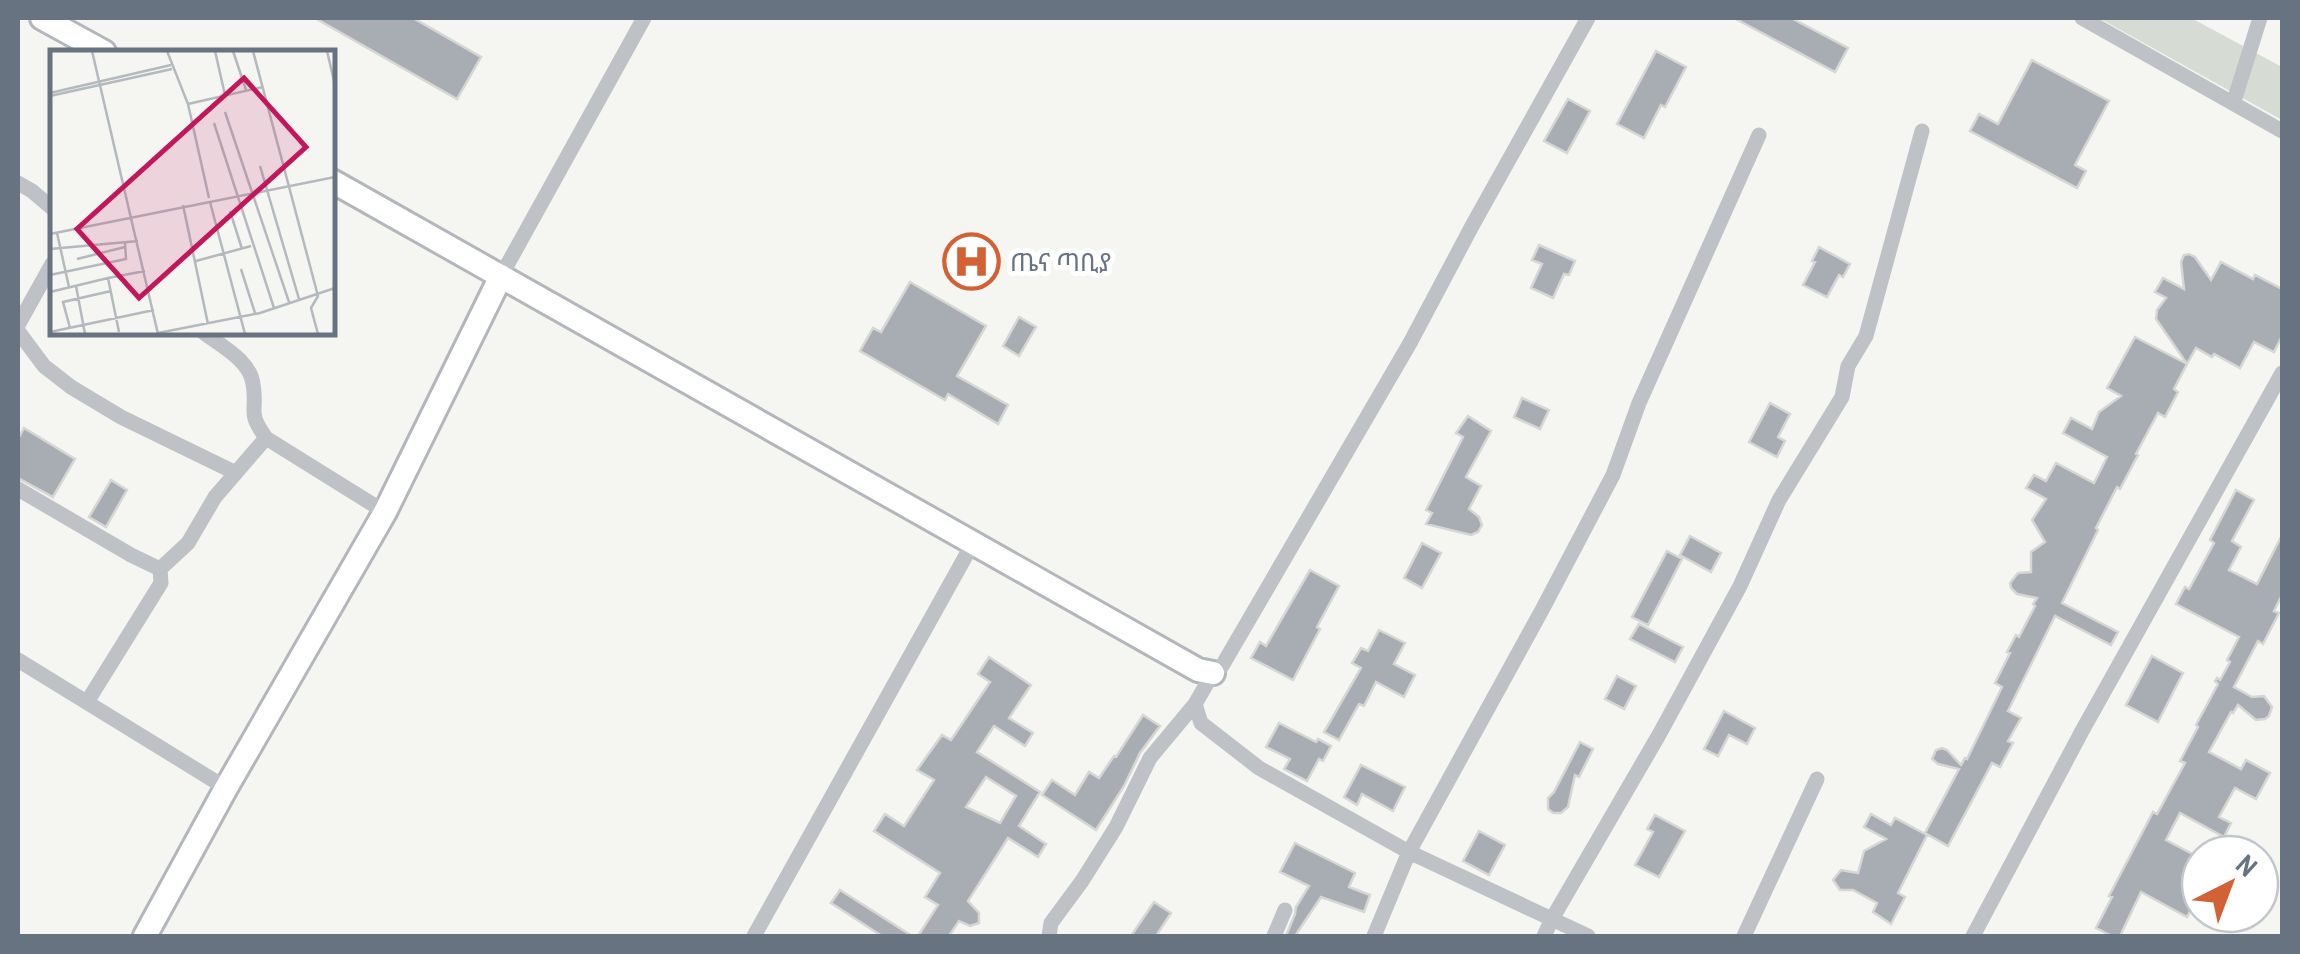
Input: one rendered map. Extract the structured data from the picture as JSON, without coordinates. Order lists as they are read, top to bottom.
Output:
{
  "places": {
    "hospital": ["ጤና ጣቢያ"]
  },
  "north": "top right"
}
